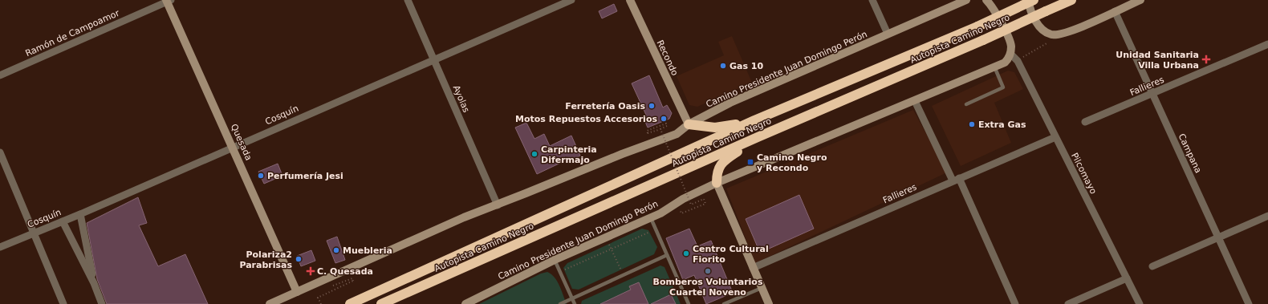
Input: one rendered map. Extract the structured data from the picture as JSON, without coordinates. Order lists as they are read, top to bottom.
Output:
{
  "streets": {
    "highway": ["Autopista Camino Negro"],
    "street": [
      "Ramón de Campoamor",
      "Recondo",
      "Camino Presidente Juan Domingo Perón",
      "Fallieres",
      "Ayolas",
      "Cosquín",
      "Quesada",
      "Campana",
      "Pilcomayo"
    ]
  },
  "crossings": [
    ["Ramón de Campoamor", "Quesada"],
    ["Recondo", "Camino Presidente Juan Domingo Perón"],
    ["Camino Presidente Juan Domingo Perón", "Ayolas"],
    ["Camino Presidente Juan Domingo Perón", "Quesada"],
    ["Camino Presidente Juan Domingo Perón", "Pilcomayo"],
    ["Fallieres", "Campana"],
    ["Fallieres", "Pilcomayo"],
    ["Ayolas", "Cosquín"],
    ["Cosquín", "Quesada"]
  ],
  "places": {
    "health": ["Unidad Sanitaria Villa Urbana", "C. Quesada"],
    "other": [
      "Gas 10",
      "Ferretería Oasis",
      "Motos Repuestos Accesorios",
      "Extra Gas",
      "Carpinteria Difermajo",
      "Perfumería Jesi",
      "Muebleria",
      "Centro Cultural Fiorito",
      "Polariza2 Parabrisas",
      "Bomberos Voluntarios Cuartel Noveno"
    ],
    "transit": ["Camino Negro y Recondo"]
  }
}
